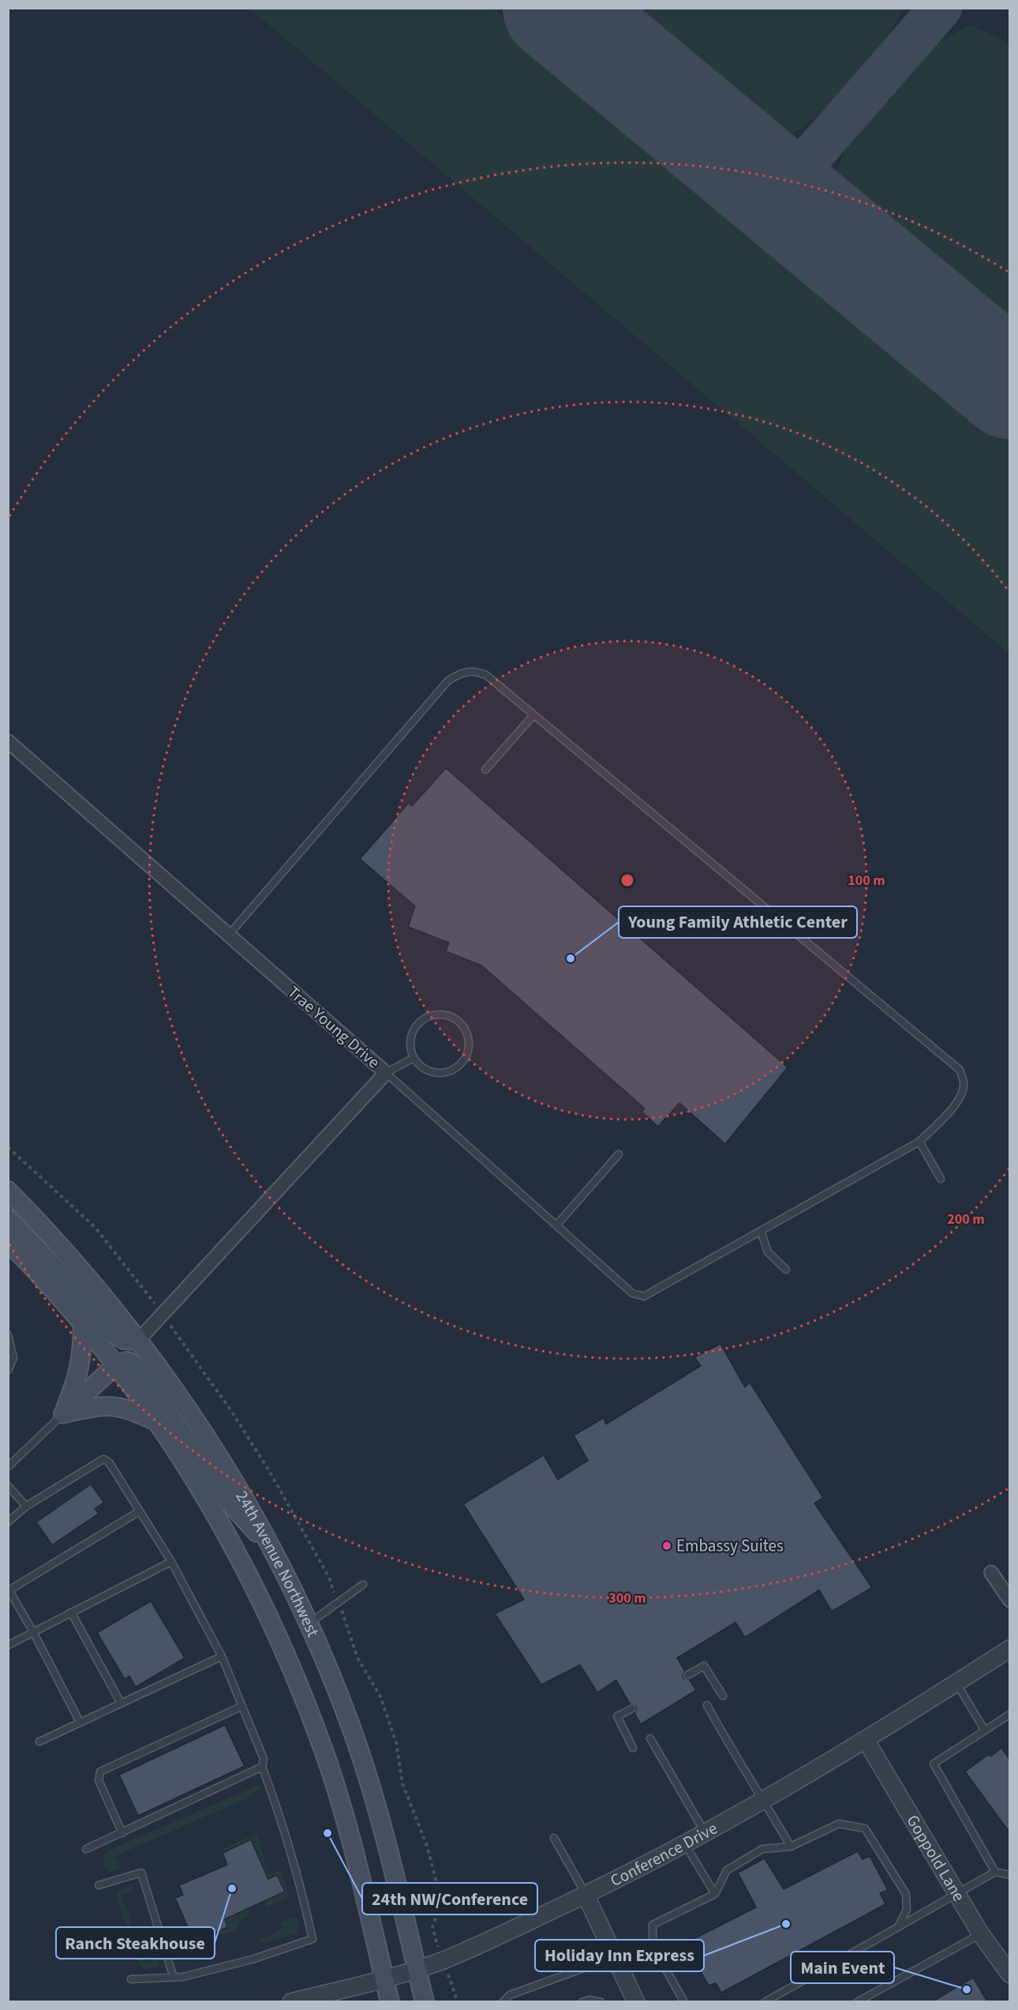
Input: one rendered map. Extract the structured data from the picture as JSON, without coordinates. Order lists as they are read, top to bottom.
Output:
{
  "streets": {
    "main road": ["24th Avenue Northwest"],
    "street": ["Trae Young Drive", "Conference Drive", "Goppold Lane"]
  },
  "crossings": [
    ["Trae Young Drive", "24th Avenue Northwest"],
    ["24th Avenue Northwest", "Conference Drive"],
    ["Conference Drive", "Goppold Lane"]
  ],
  "places": [
    "Young Family Athletic Center",
    "Embassy Suites",
    "24th NW/Conference",
    "Ranch Steakhouse",
    "Holiday Inn Express",
    "Main Event"
  ],
  "rings": ["100 m", "200 m", "300 m"]
}
